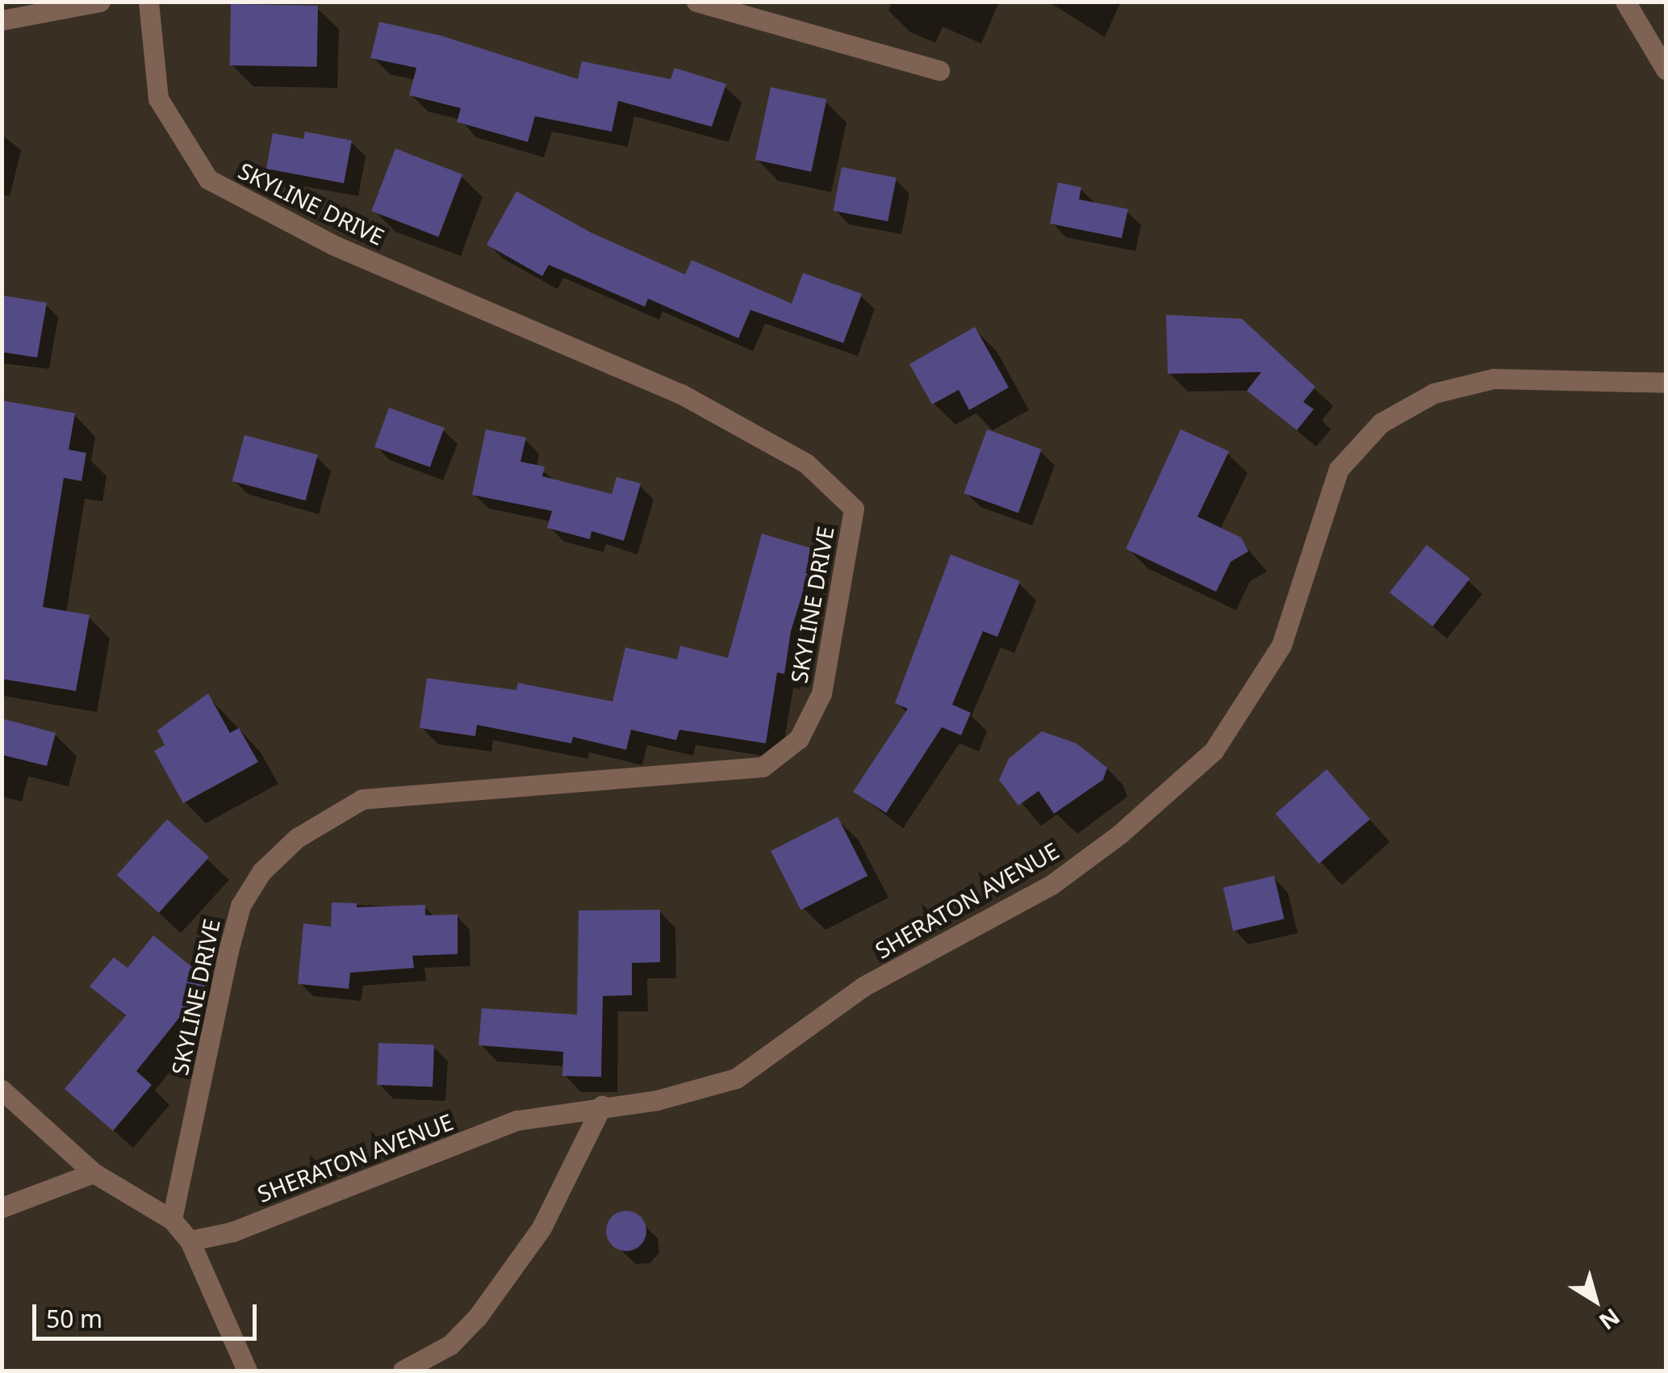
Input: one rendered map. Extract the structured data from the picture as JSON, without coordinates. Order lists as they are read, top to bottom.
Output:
{
  "streets": {
    "street": ["SKYLINE DRIVE", "SHERATON AVENUE"]
  },
  "scale_bar": "50 m",
  "north": "bottom right"
}
